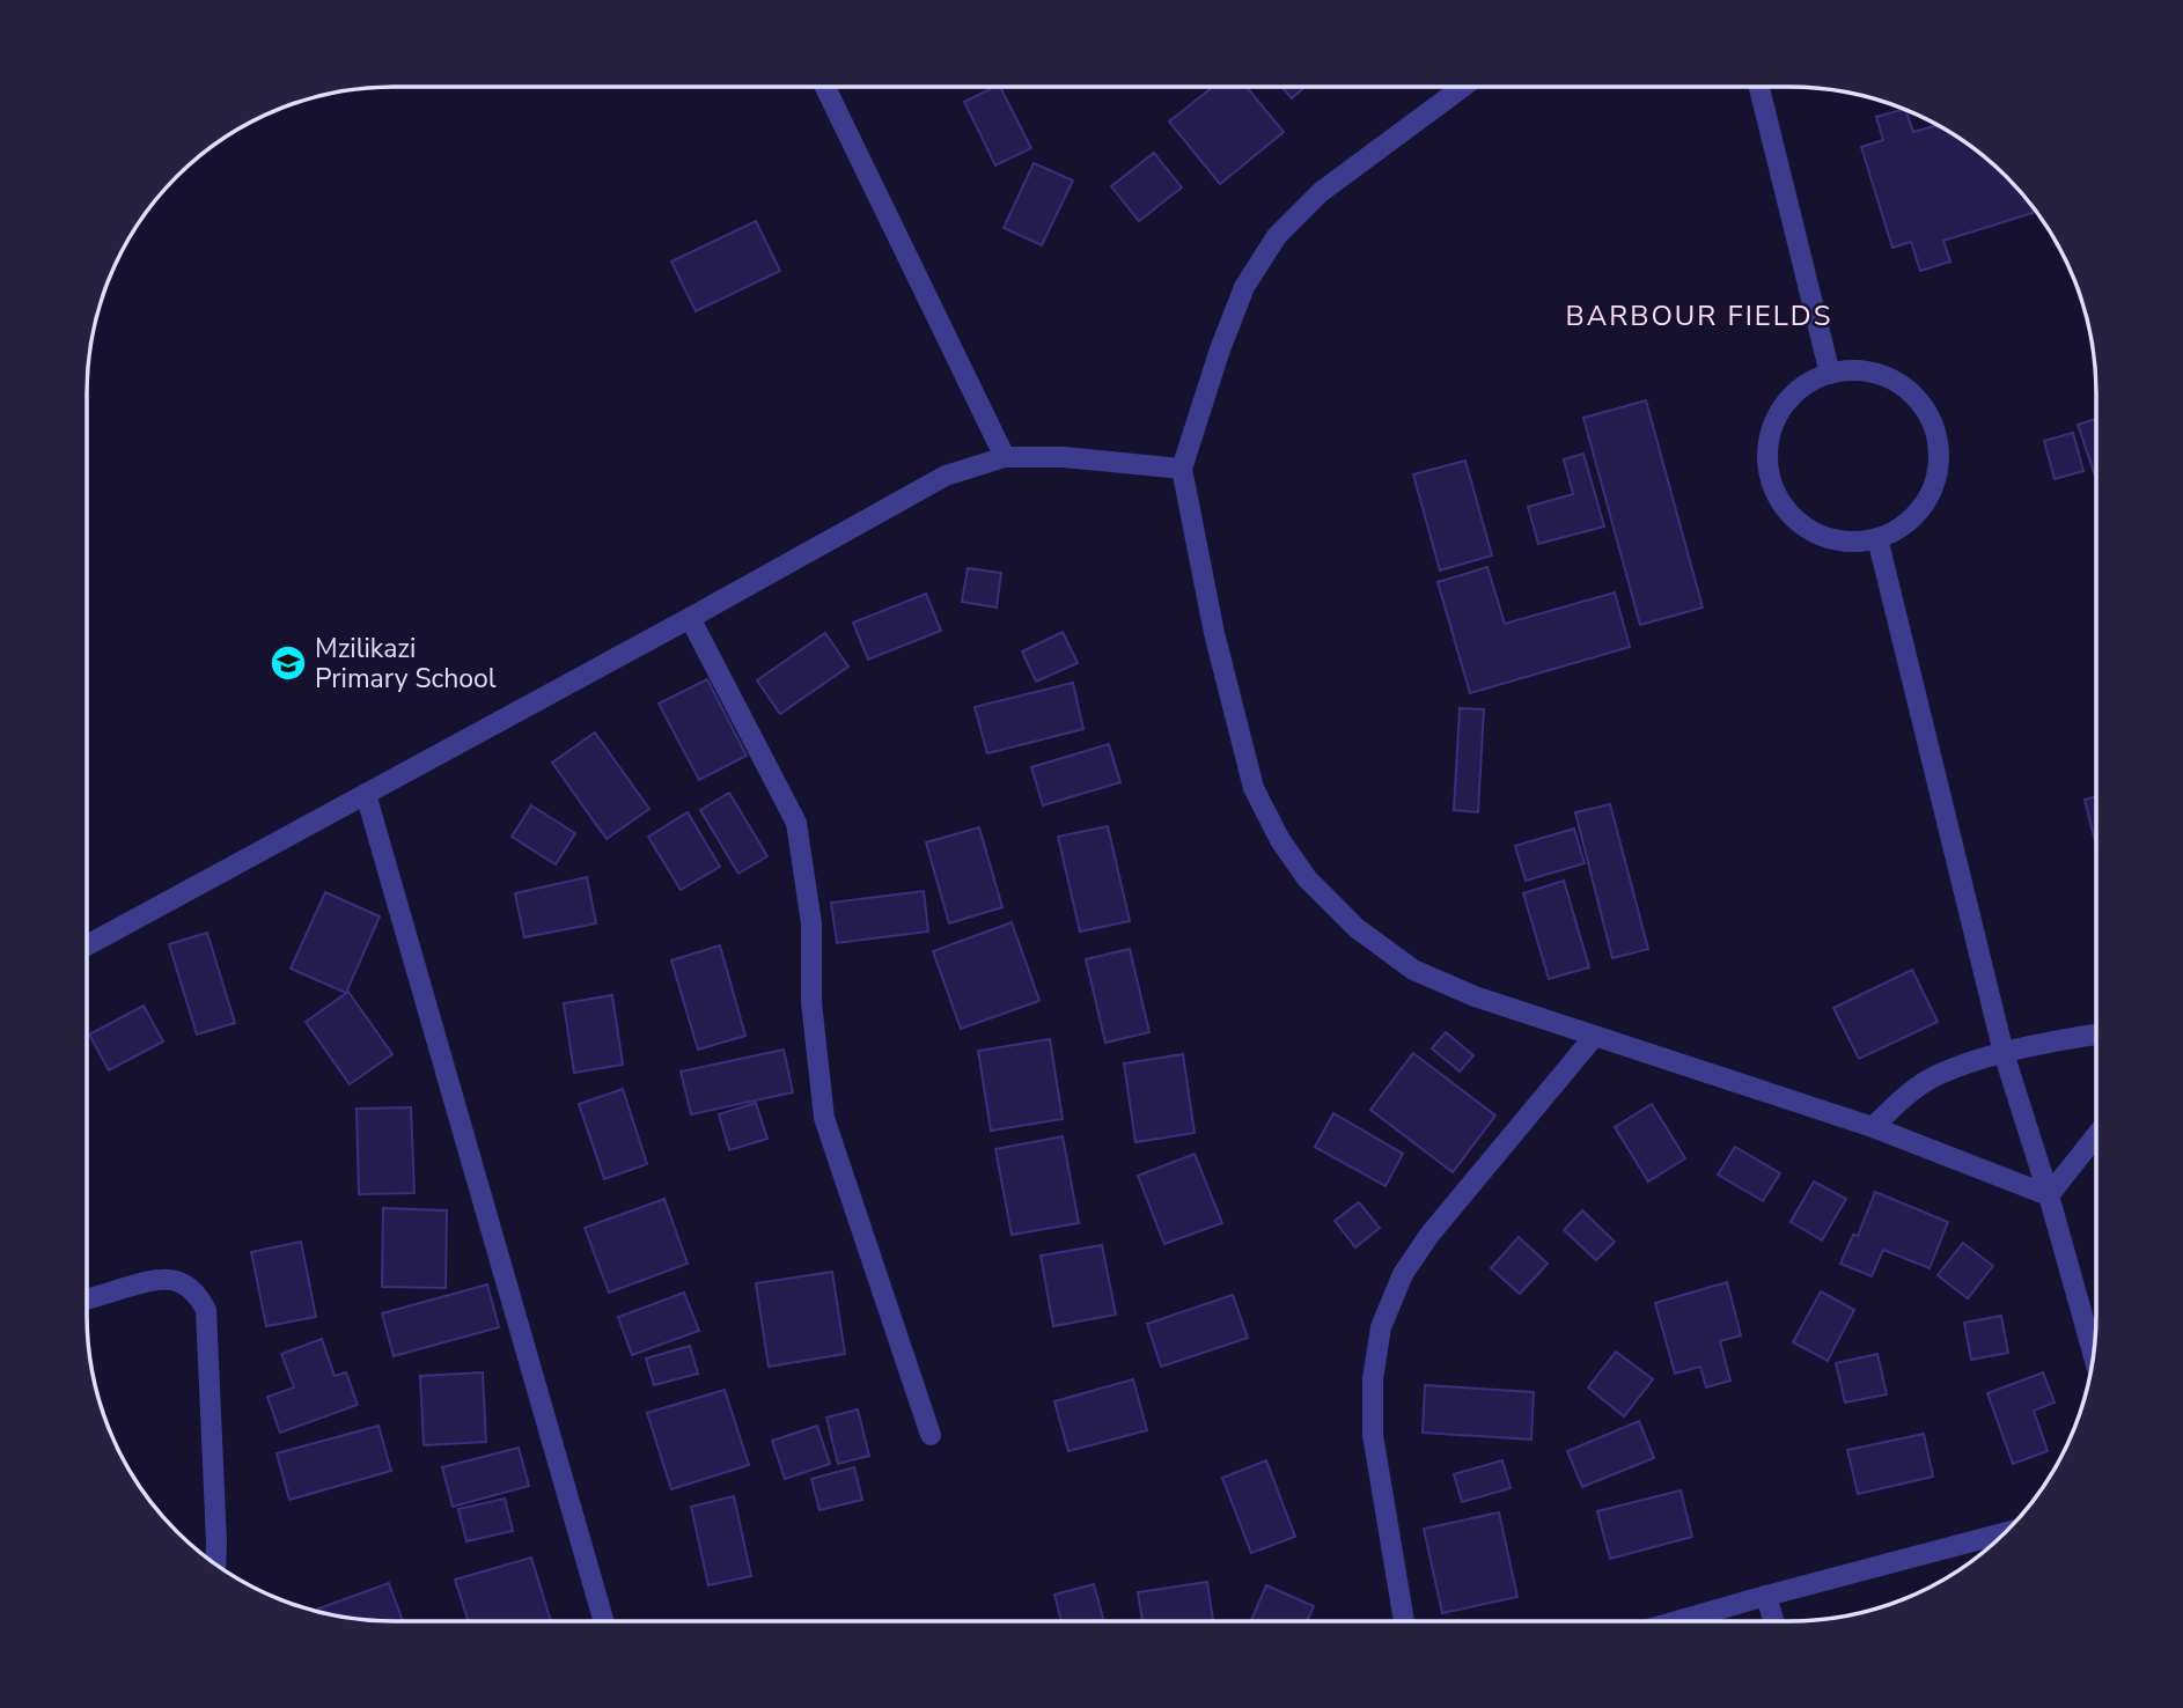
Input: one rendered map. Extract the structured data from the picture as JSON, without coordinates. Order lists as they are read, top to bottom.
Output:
{
  "districts": ["BARBOUR FIELDS"],
  "places": {
    "school or university": ["Mzilikazi Primary School"]
  }
}
